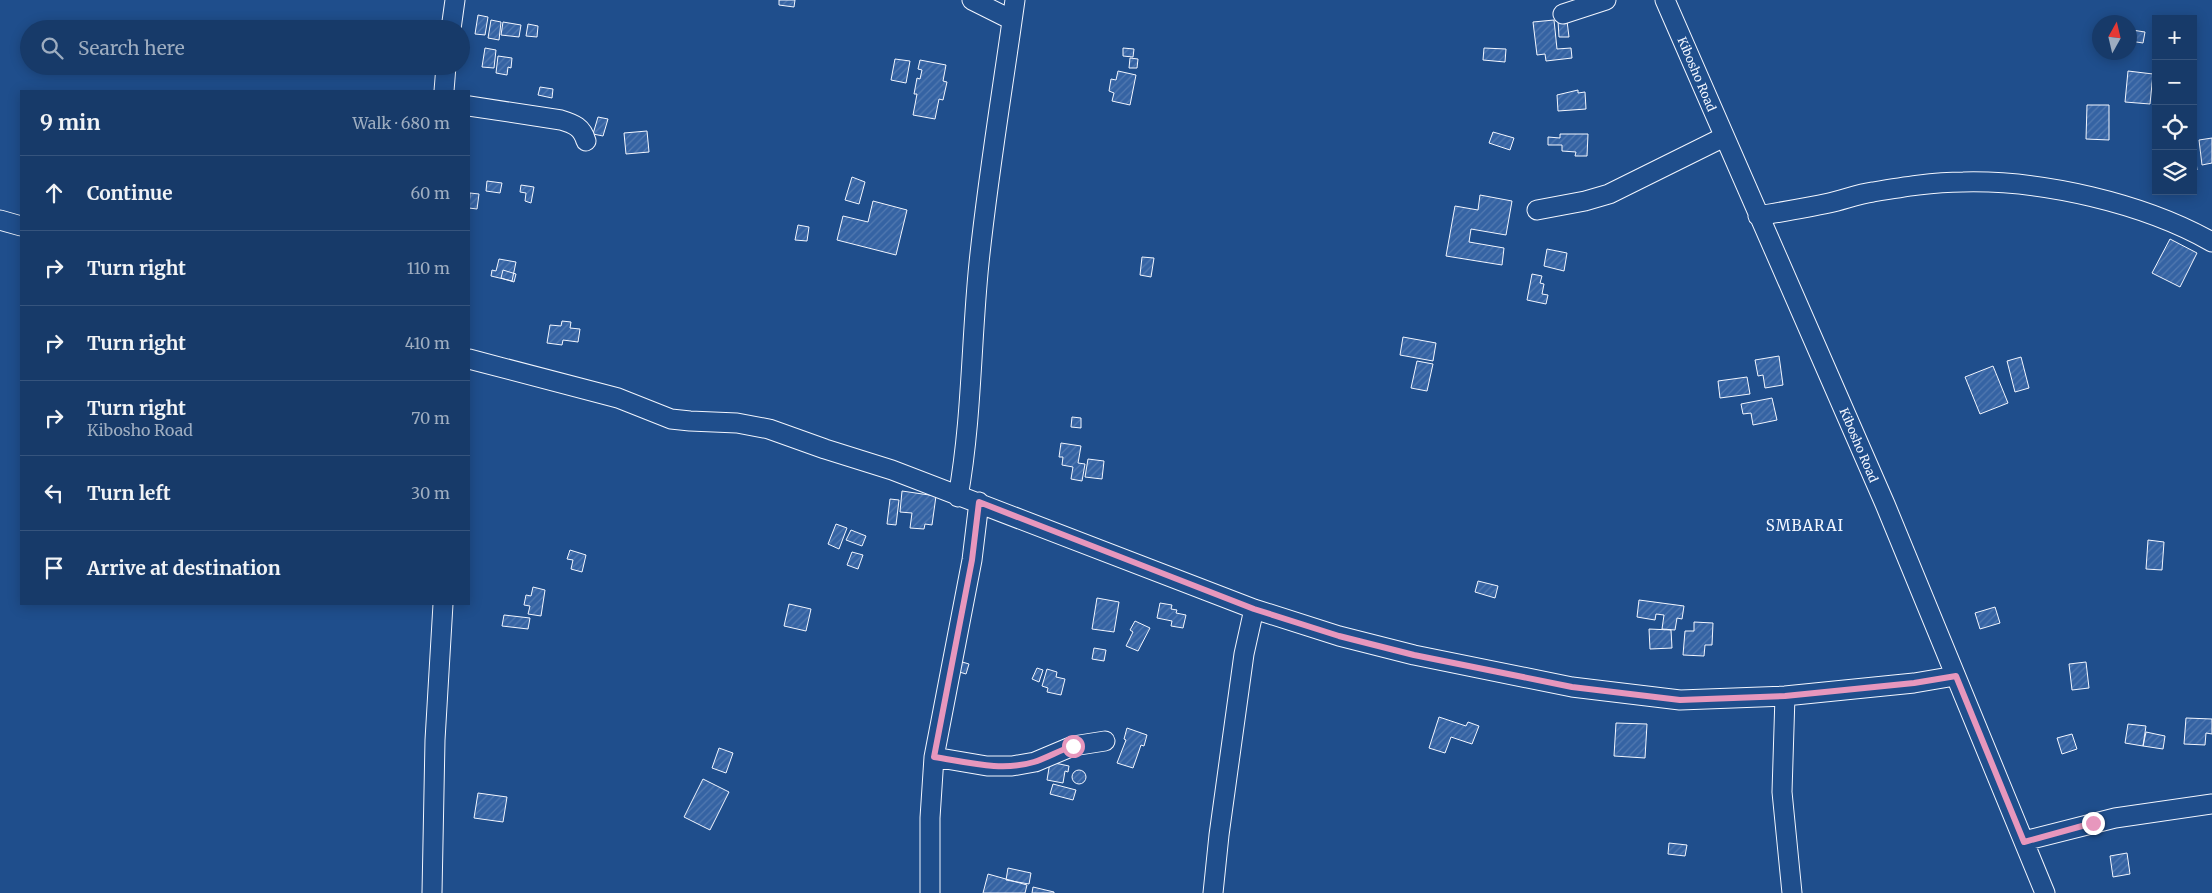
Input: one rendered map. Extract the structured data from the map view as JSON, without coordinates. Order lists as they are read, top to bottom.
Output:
{
  "streets": {
    "street": ["Kibosho Road"]
  },
  "districts": ["SMBARAI"],
  "north": "top",
  "page": {
    "map_buttons": ["+", "−"],
    "search": "Search here",
    "heading": ["9 min", "Walk · 680 m"],
    "list": [
      ["Continue", "60 m"],
      ["Turn right", "110 m"],
      ["Turn right", "410 m"],
      ["Turn right", "Kibosho Road", "70 m"],
      ["Turn left", "30 m"],
      "Arrive at destination"
    ]
  }
}
